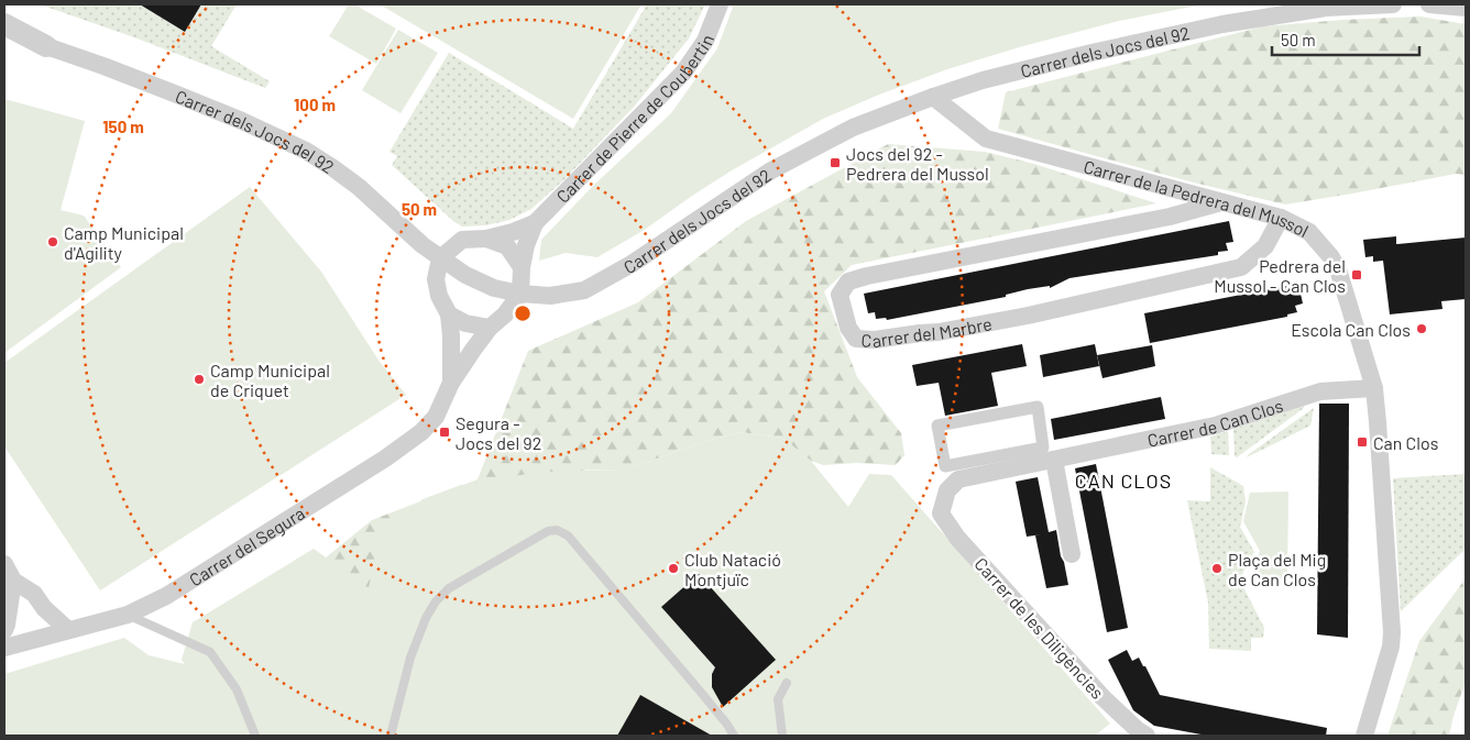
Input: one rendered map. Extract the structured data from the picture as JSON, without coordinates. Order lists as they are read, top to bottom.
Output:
{
  "streets": {
    "street": [
      "Carrer dels Jocs del 92",
      "Carrer de Pierre de Coubertin",
      "Carrer de la Pedrera del Mussol",
      "Carrer del Marbre",
      "Carrer de Can Clos",
      "Carrer del Segura",
      "Carrer de les Diligències"
    ]
  },
  "crossings": [
    ["Carrer dels Jocs del 92", "Carrer de Pierre de Coubertin"],
    ["Carrer dels Jocs del 92", "Carrer de la Pedrera del Mussol"],
    ["Carrer dels Jocs del 92", "Carrer del Segura"],
    ["Carrer de Pierre de Coubertin", "Carrer del Segura"],
    ["Carrer de la Pedrera del Mussol", "Carrer del Marbre"],
    ["Carrer de la Pedrera del Mussol", "Carrer de Can Clos"],
    ["Carrer de Can Clos", "Carrer de les Diligències"]
  ],
  "districts": ["CAN CLOS"],
  "places": {
    "transit": [
      "Jocs del 92 - Pedrera del Mussol",
      "Pedrera del Mussol - Can Clos",
      "Segura - Jocs del 92",
      "Can Clos"
    ],
    "other": [
      "Camp Municipal d'Agility",
      "Escola Can Clos",
      "Camp Municipal de Criquet",
      "Club Natació Montjuïc",
      "Plaça del Mig de Can Clos"
    ]
  },
  "scale_bar": "50 m",
  "rings": ["100 m", "150 m", "50 m"]
}
